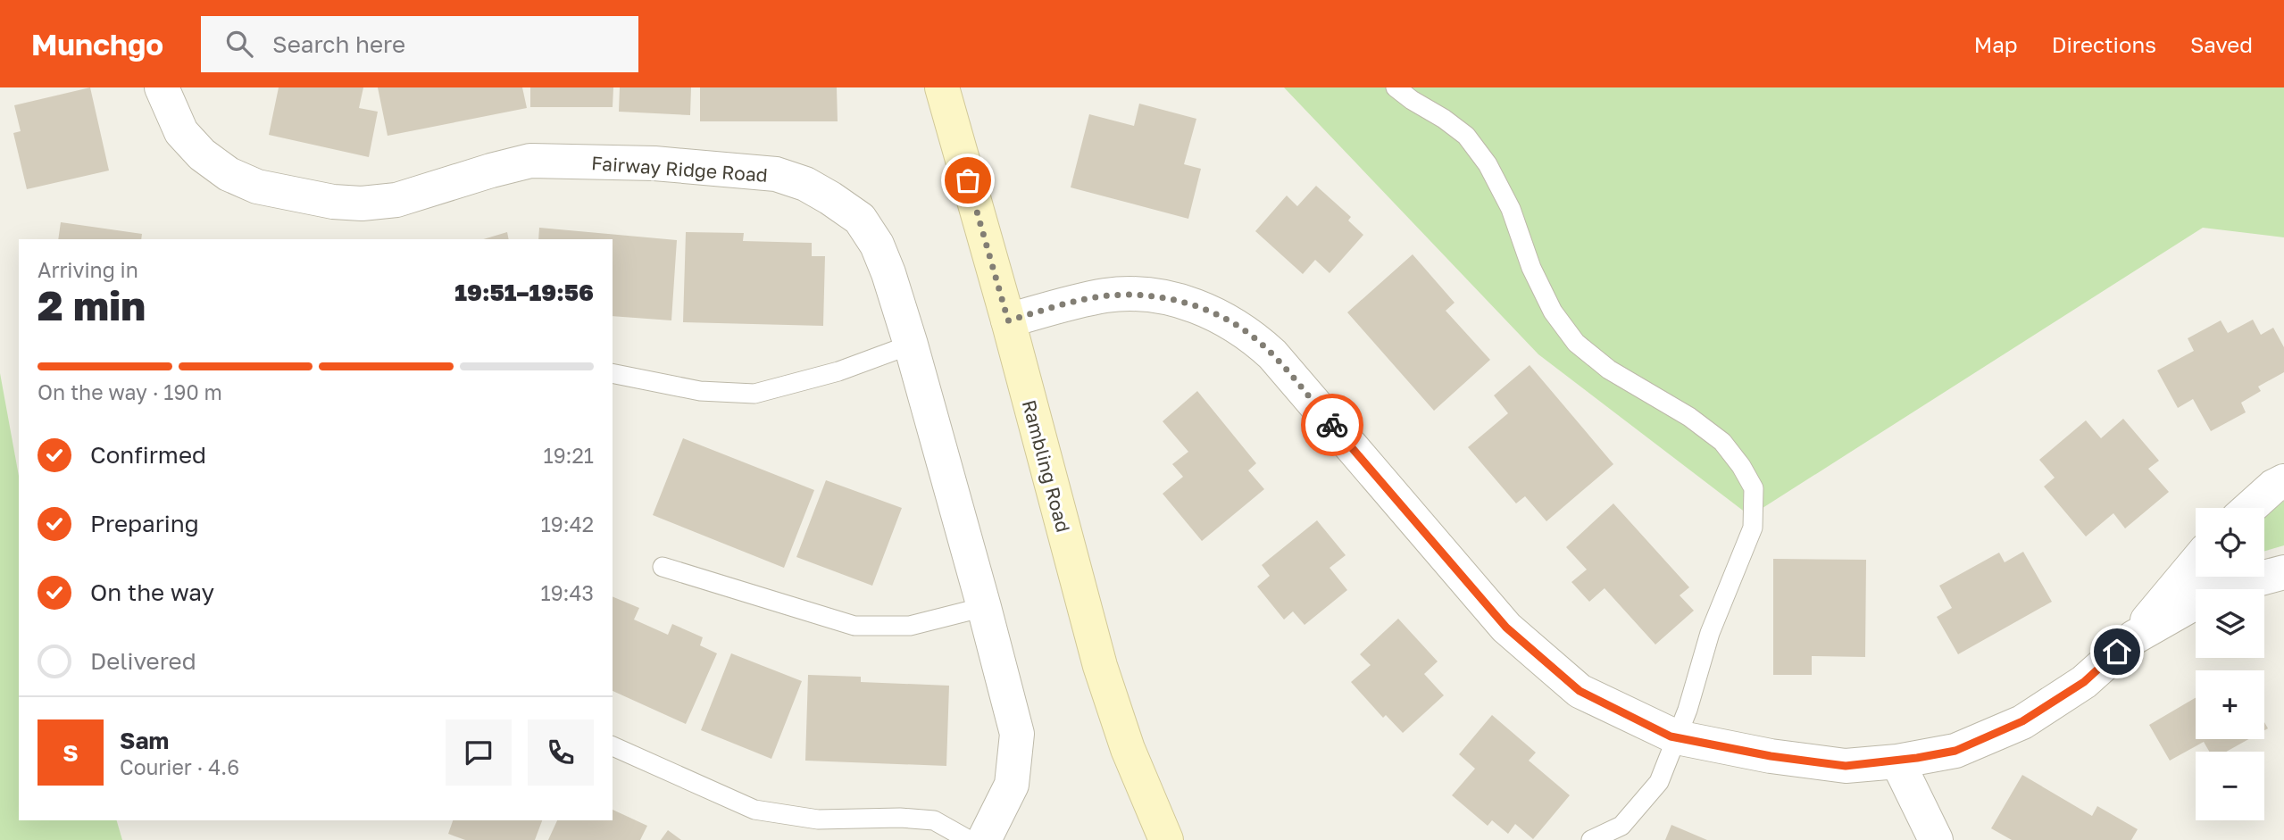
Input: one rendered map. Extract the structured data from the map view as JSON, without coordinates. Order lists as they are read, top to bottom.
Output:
{
  "streets": {
    "street": ["Fairway Ridge Road", "Rambling Road"]
  },
  "page": {
    "header": "Munchgo",
    "search": "Search here",
    "nav": ["Map", "Directions", "Saved"],
    "heading": ["2 min", "Arriving in", "19:51–19:56"],
    "panel": ["Sam", "Courier · 4.6"],
    "bar": "On the way · 190 m",
    "list": [
      ["Confirmed", "19:21"],
      ["Preparing", "19:42"],
      ["On the way", "19:43"],
      "Delivered"
    ],
    "map_buttons": ["+", "−"],
    "round": "S"
  }
}
